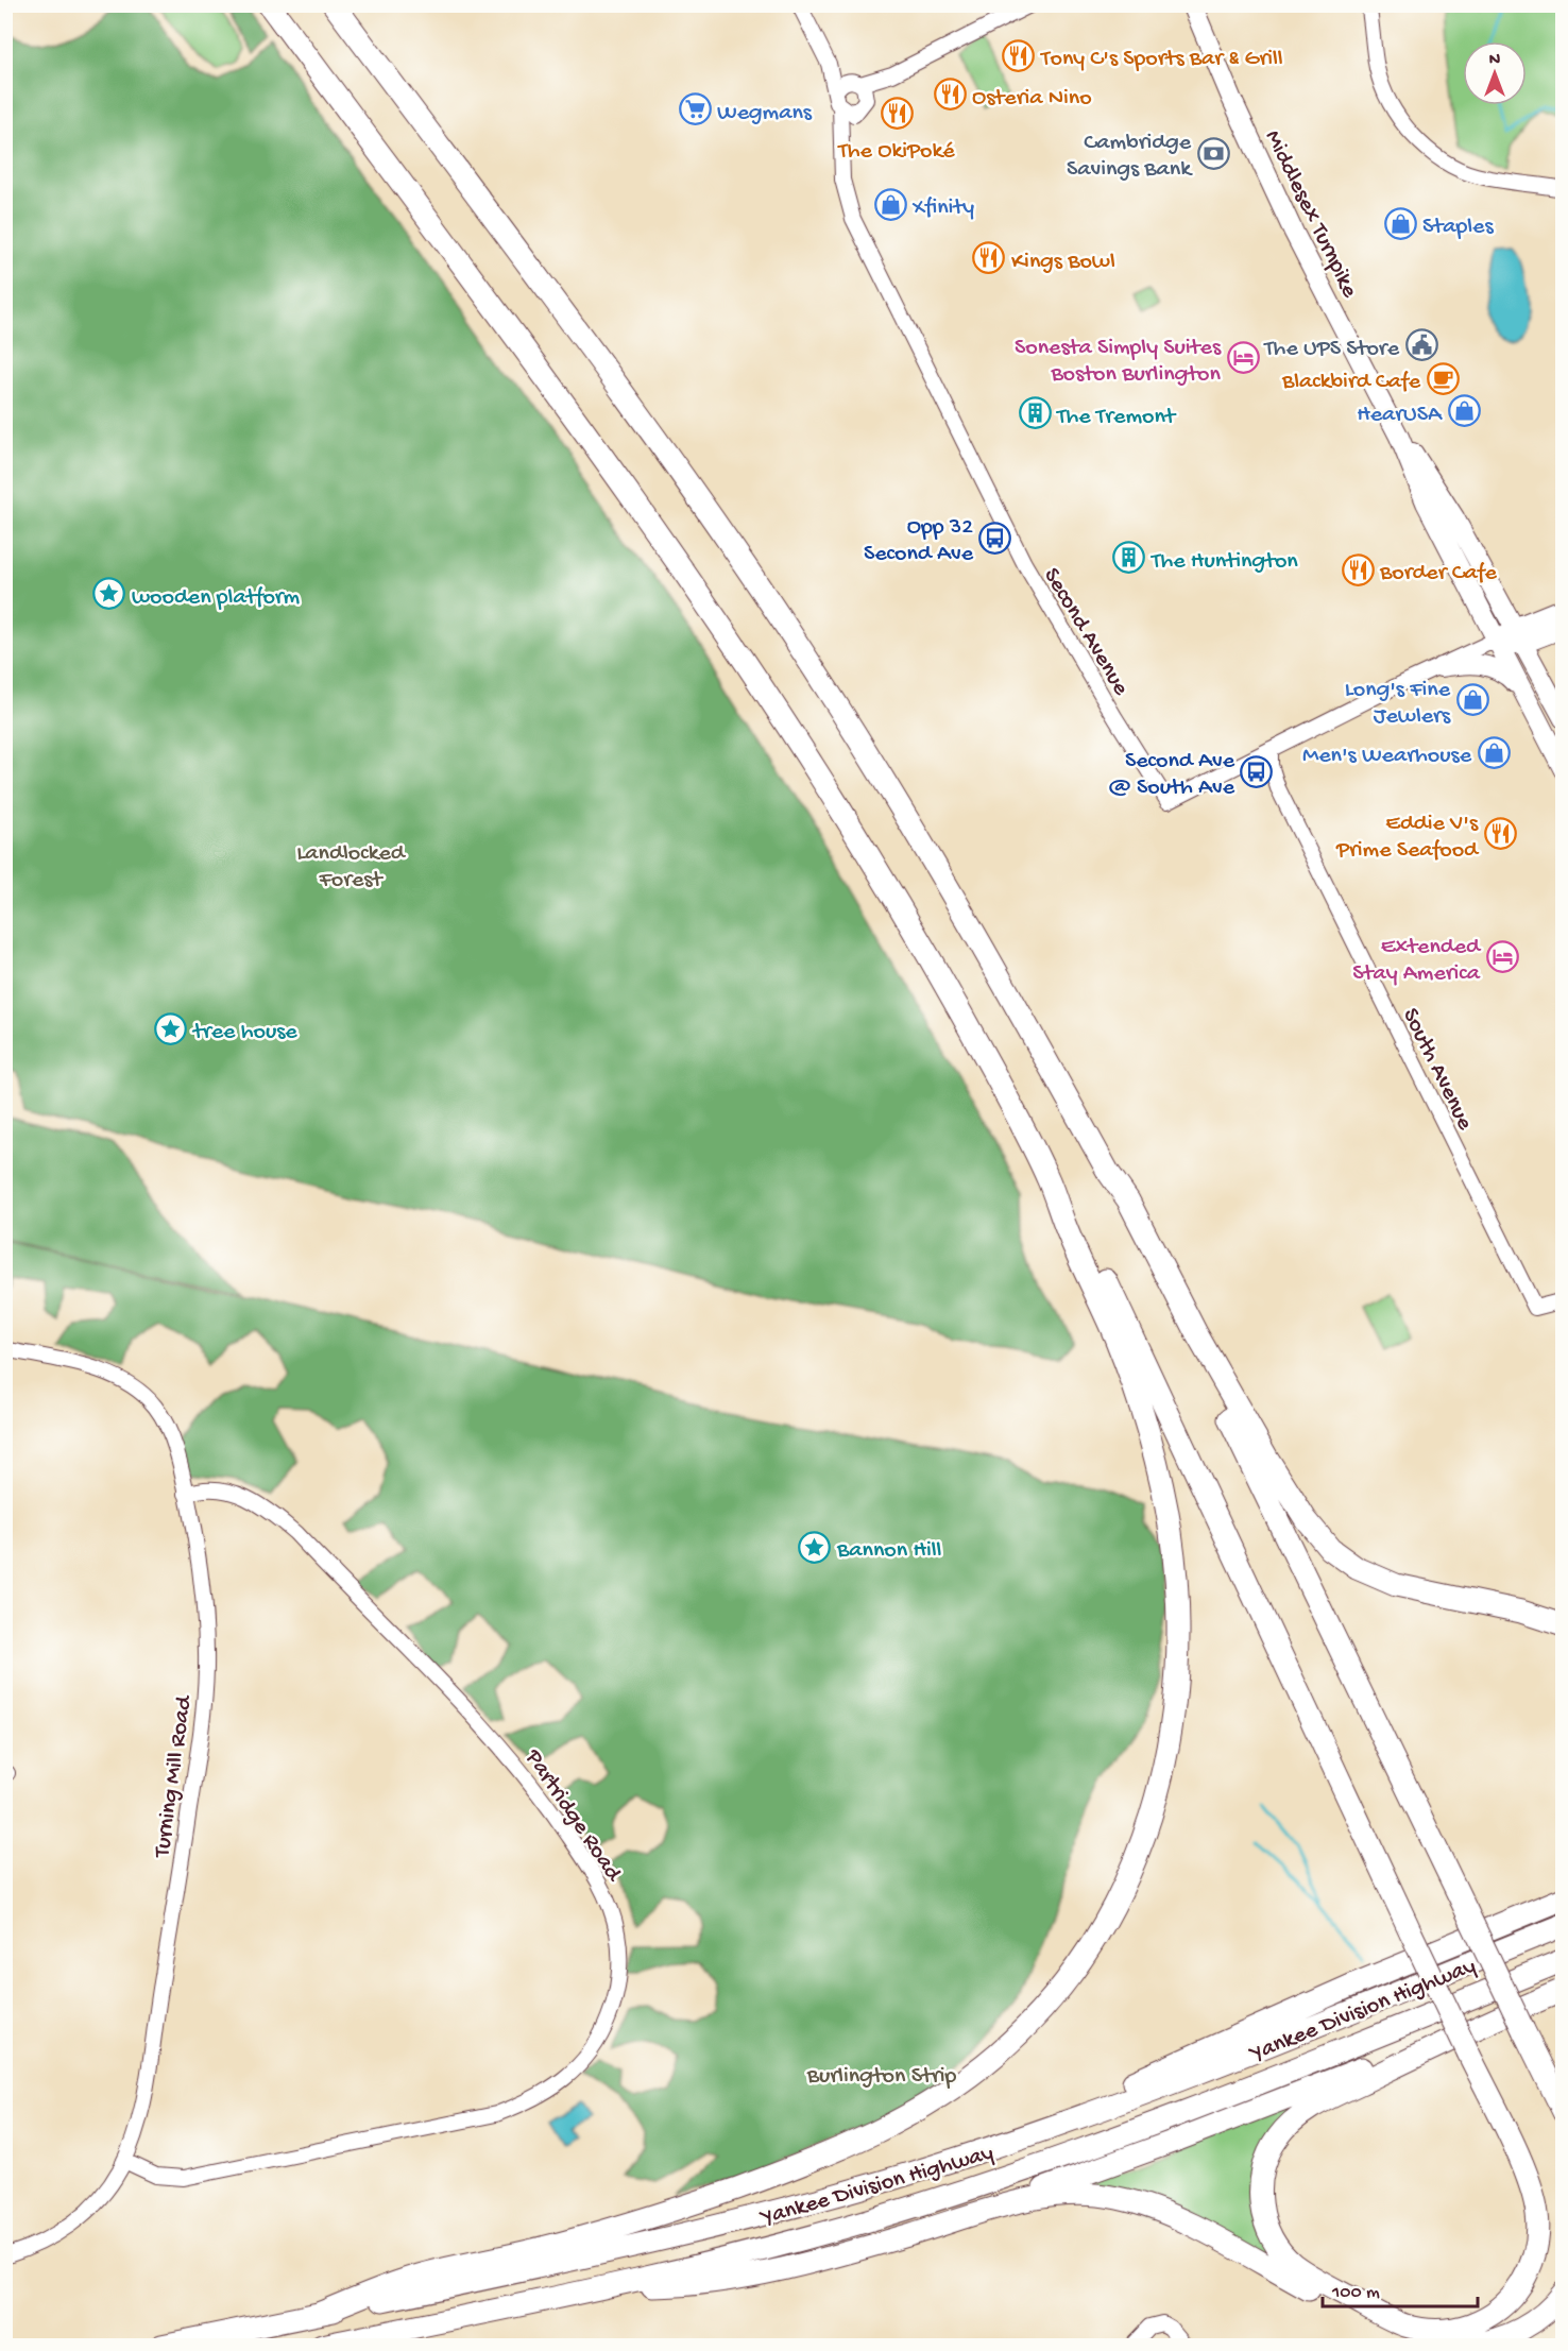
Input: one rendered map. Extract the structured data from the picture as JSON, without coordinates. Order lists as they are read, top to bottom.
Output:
{
  "streets": {
    "highway": ["Yankee Division Highway"],
    "main road": ["Middlesex Turnpike"],
    "street": [
      "Second Avenue",
      "South Avenue",
      "Turning Mill Road",
      "Partridge Road"
    ]
  },
  "crossings": [
    ["Middlesex Turnpike", "Second Avenue"],
    ["Second Avenue", "South Avenue"],
    ["Turning Mill Road", "Partridge Road"]
  ],
  "parks": ["Landlocked Forest", "Burlington Strip"],
  "places": {
    "restaurant": [
      "Tony C's Sports Bar & Grill",
      "Osteria Nino",
      "The OkiPoké",
      "Kings Bowl",
      "Border Cafe",
      "Eddie V's Prime Seafood"
    ],
    "supermarket": ["Wegmans"],
    "bank": ["Cambridge Savings Bank"],
    "shop": [
      "Xfinity",
      "Staples",
      "HearUSA",
      "Long's Fine Jewlers",
      "Men's Wearhouse"
    ],
    "public building": ["The UPS Store"],
    "hotel": ["Sonesta Simply Suites Boston Burlington", "Extended Stay America"],
    "cafe": ["Blackbird Cafe"],
    "building": ["The Tremont", "The Huntington"],
    "bus stop": ["Opp 32 Second Ave", "Second Ave @ South Ave"],
    "place": ["wooden platform", "tree house", "Bannon Hill"]
  },
  "scale_bar": "100 m",
  "north": "top"
}
